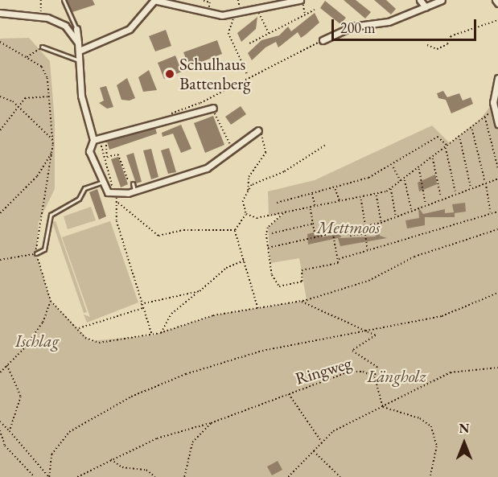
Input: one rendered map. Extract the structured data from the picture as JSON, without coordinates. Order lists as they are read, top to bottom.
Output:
{
  "streets": {
    "path": ["Ringweg"]
  },
  "parks": ["Mettmoos", "Ischlag", "Längholz"],
  "places": ["Schulhaus Battenberg"],
  "scale_bar": "200 m",
  "north": "top"
}
